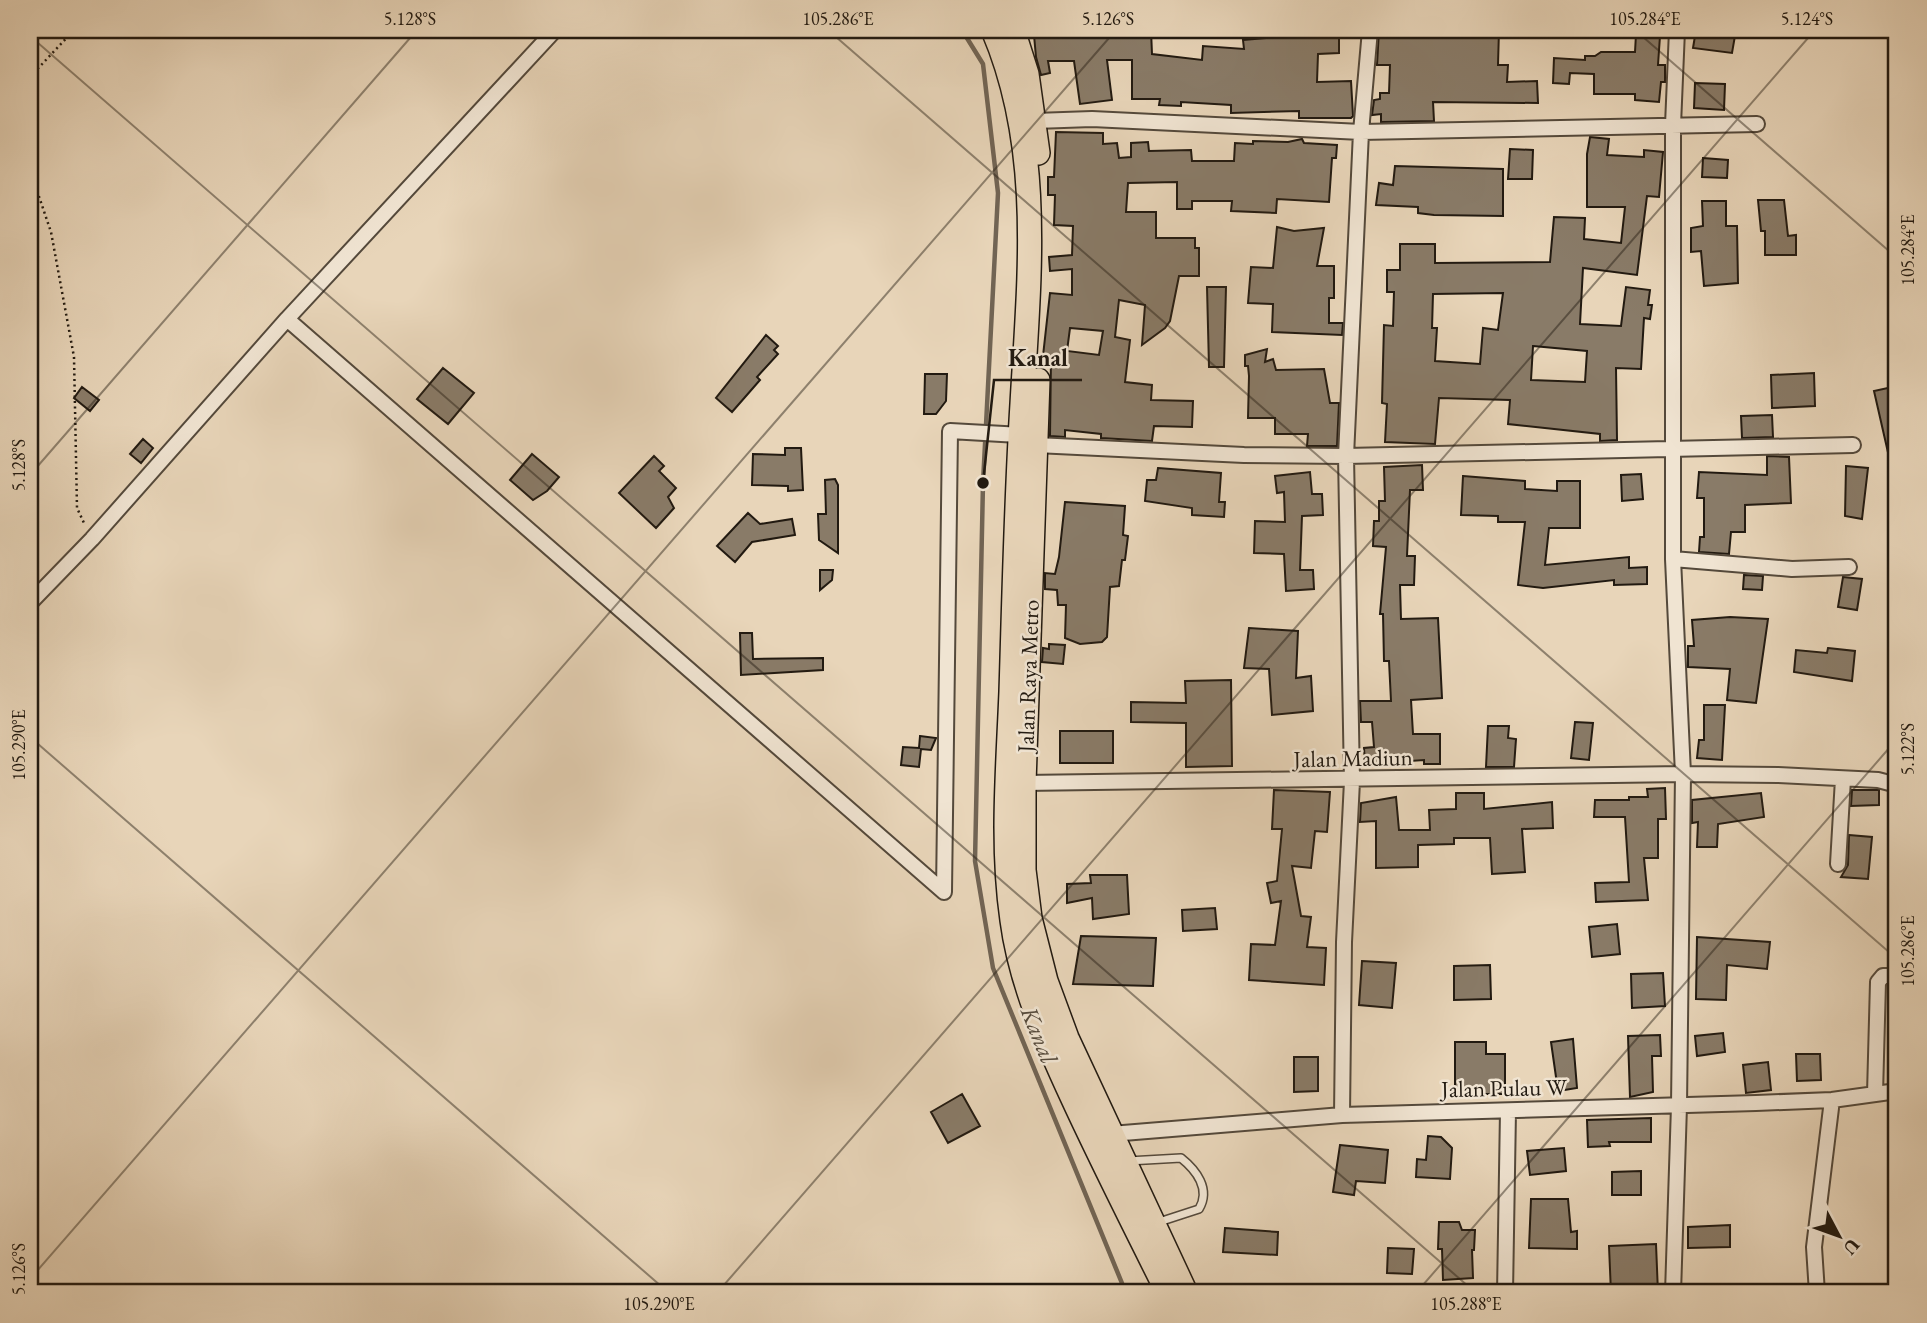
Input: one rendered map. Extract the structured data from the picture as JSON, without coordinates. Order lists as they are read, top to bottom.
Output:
{
  "streets": {
    "highway": ["Jalan Raya Metro"],
    "street": ["Jalan Madiun", "Jalan Pulau W"]
  },
  "crossings": [
    ["Jalan Raya Metro", "Jalan Madiun"],
    ["Jalan Raya Metro", "Jalan Pulau W"]
  ],
  "water": ["Kanal"],
  "places": ["Kanal"],
  "north": "bottom right",
  "coordinates": [
    "5.128°S",
    "105.286°E",
    "5.126°S",
    "105.284°E",
    "5.124°S",
    "105.290°E",
    "5.122°S",
    "105.288°E"
  ]
}
